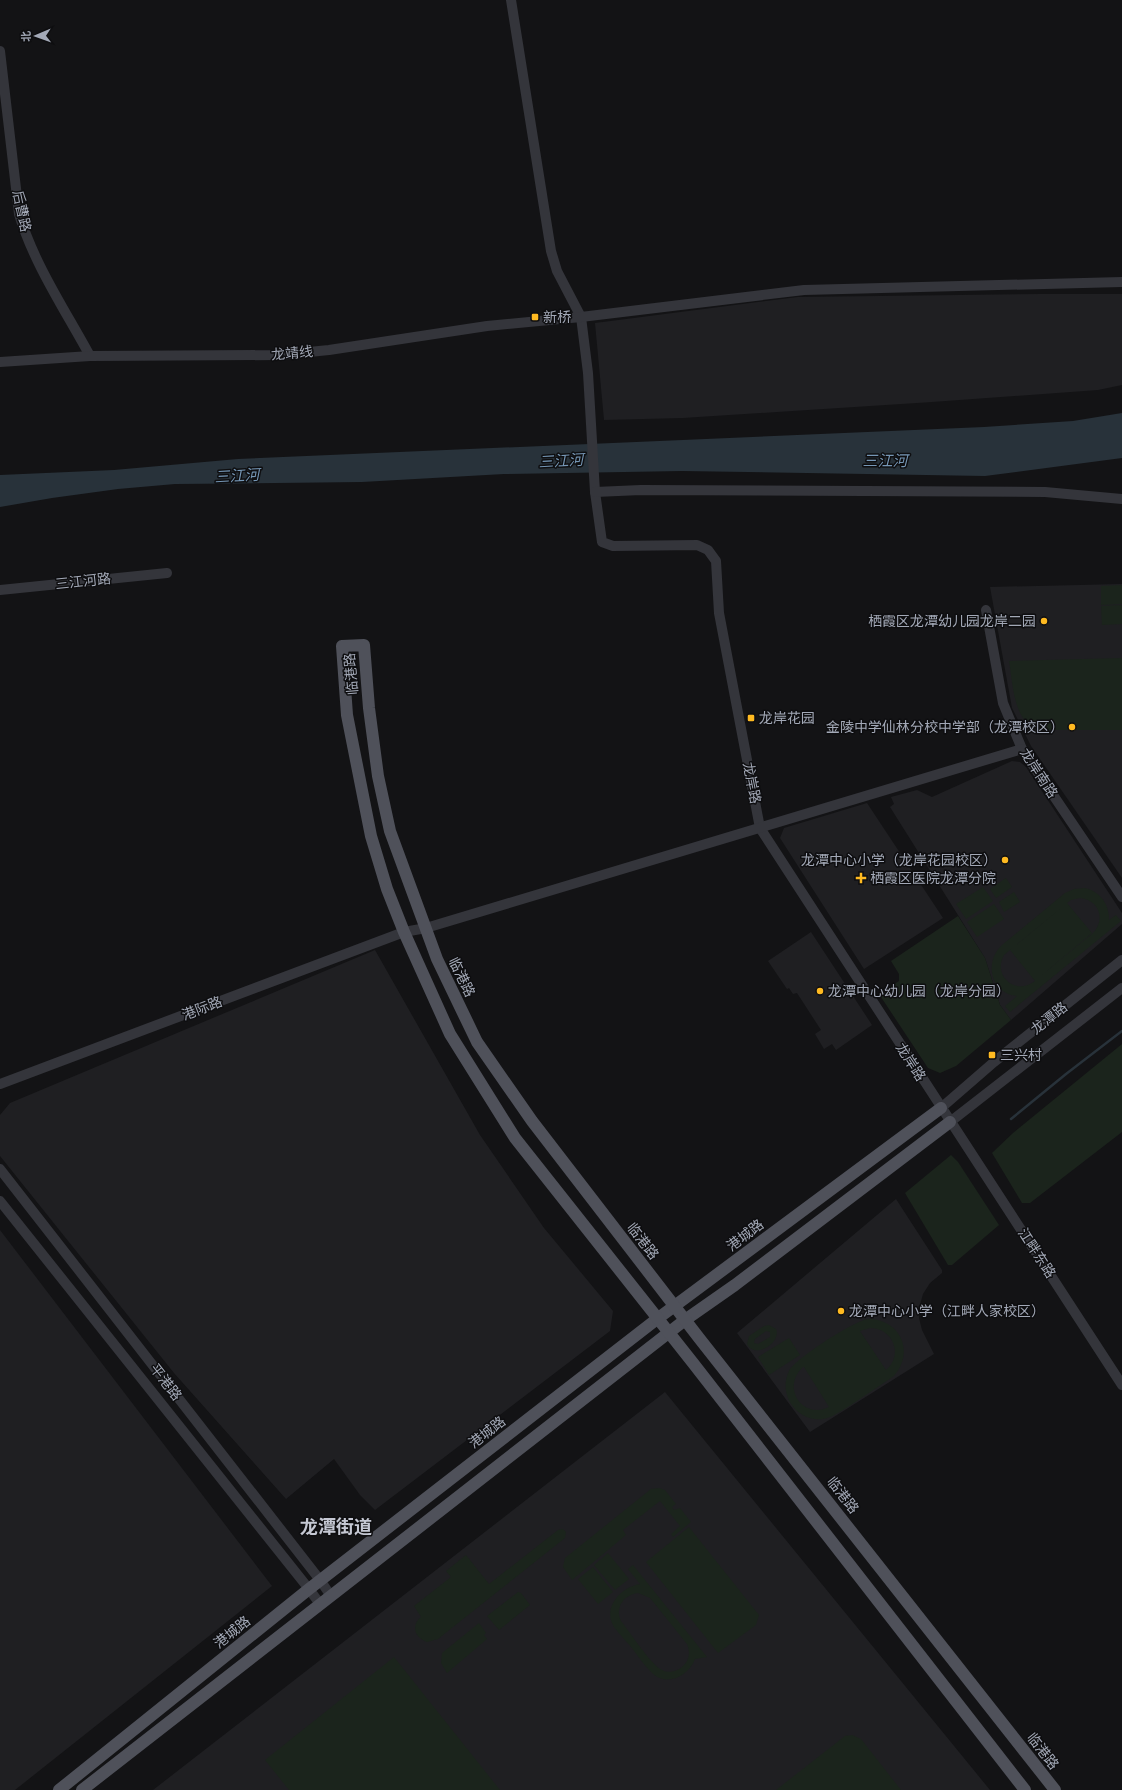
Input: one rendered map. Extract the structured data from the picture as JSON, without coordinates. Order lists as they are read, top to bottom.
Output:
{
  "streets": {
    "main road": ["临港路", "港城路"],
    "street": [
      "后曹路",
      "龙靖线",
      "三江河路",
      "龙岸南路",
      "龙岸路",
      "港际路",
      "龙潭路",
      "江畔东路",
      "平港路"
    ]
  },
  "crossings": [
    ["后曹路", "龙靖线"],
    ["临港路", "港际路"],
    ["临港路", "港城路"],
    ["龙岸南路", "港际路"],
    ["龙岸路", "港际路"],
    ["龙岸路", "龙潭路"],
    ["龙岸路", "港城路"],
    ["龙岸路", "江畔东路"],
    ["龙潭路", "港城路"],
    ["龙潭路", "江畔东路"],
    ["港城路", "平港路"]
  ],
  "districts": ["龙潭街道"],
  "water": ["三江河"],
  "places": {
    "transit": ["新桥", "龙岸花园", "三兴村"],
    "other": [
      "栖霞区龙潭幼儿园龙岸二园",
      "金陵中学仙林分校中学部（龙潭校区）",
      "龙潭中心小学（龙岸花园校区）",
      "龙潭中心幼儿园（龙岸分园）",
      "龙潭中心小学（江畔人家校区）"
    ],
    "health": ["栖霞区医院龙潭分院"]
  },
  "north": "left"
}
